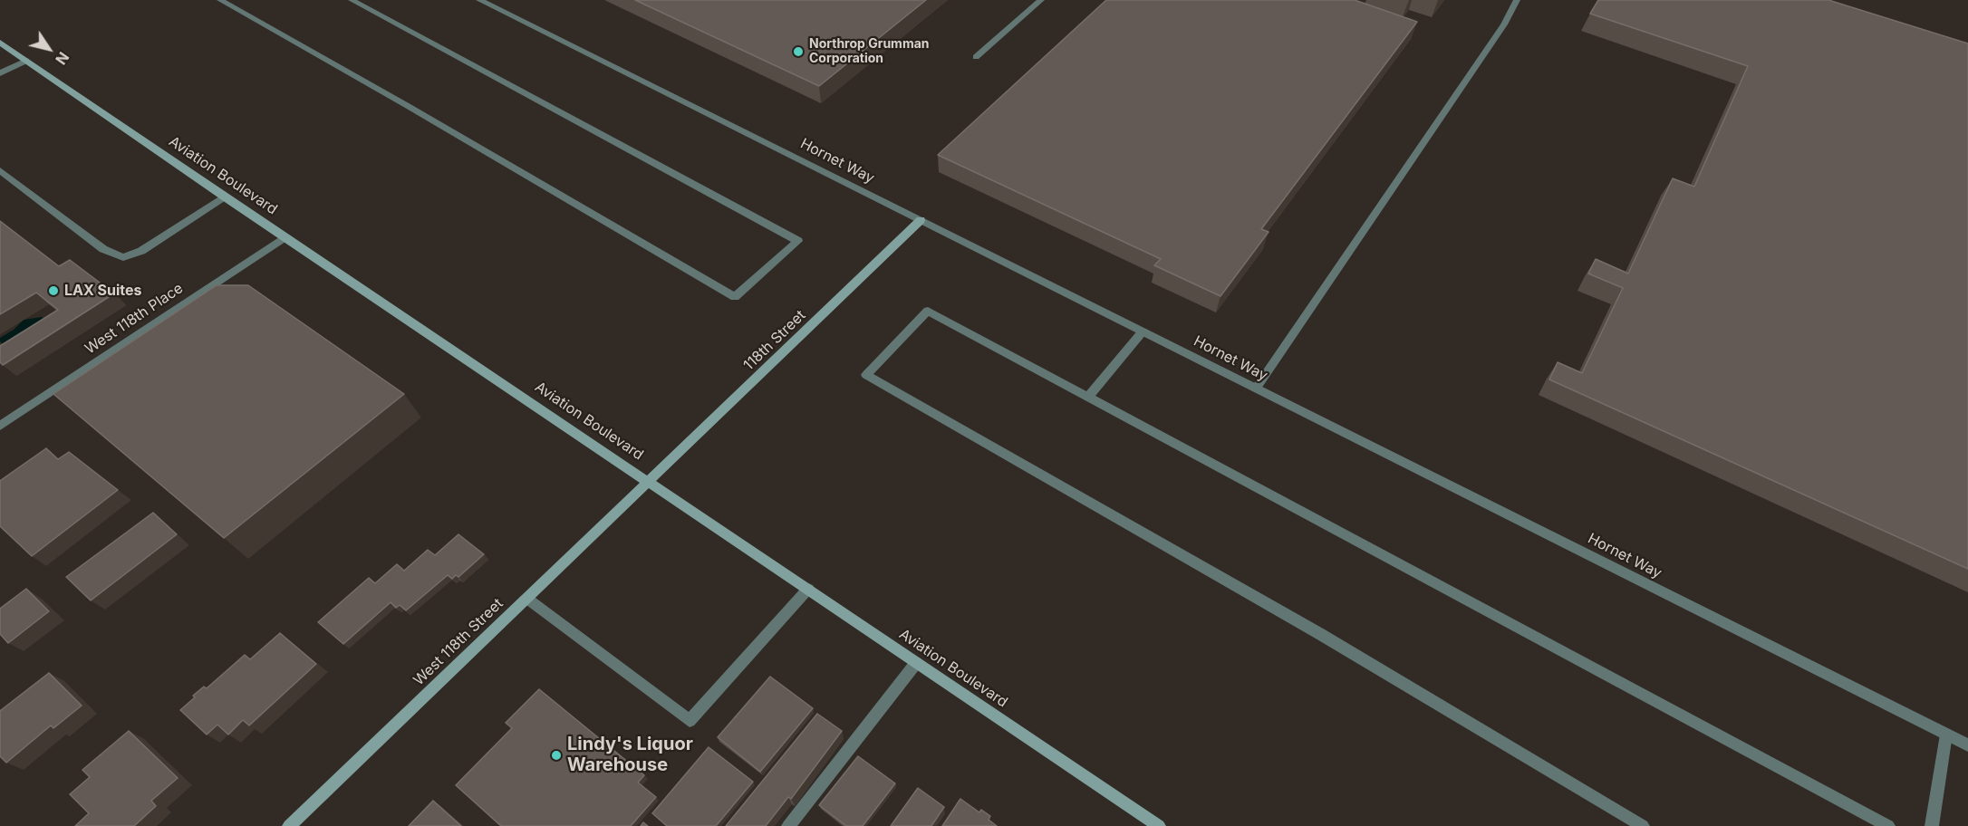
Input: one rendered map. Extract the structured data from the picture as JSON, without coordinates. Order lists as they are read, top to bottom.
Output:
{
  "streets": {
    "main road": ["Aviation Boulevard", "118th Street", "West 118th Street"],
    "street": ["Hornet Way", "West 118th Place"]
  },
  "crossings": [
    ["Hornet Way", "118th Street"],
    ["Aviation Boulevard", "West 118th Place"],
    ["Aviation Boulevard", "118th Street"],
    ["Aviation Boulevard", "West 118th Street"],
    ["118th Street", "West 118th Street"]
  ],
  "places": ["Northrop Grumman Corporation", "LAX Suites", "Lindy's Liquor Warehouse"],
  "north": "bottom right"
}
